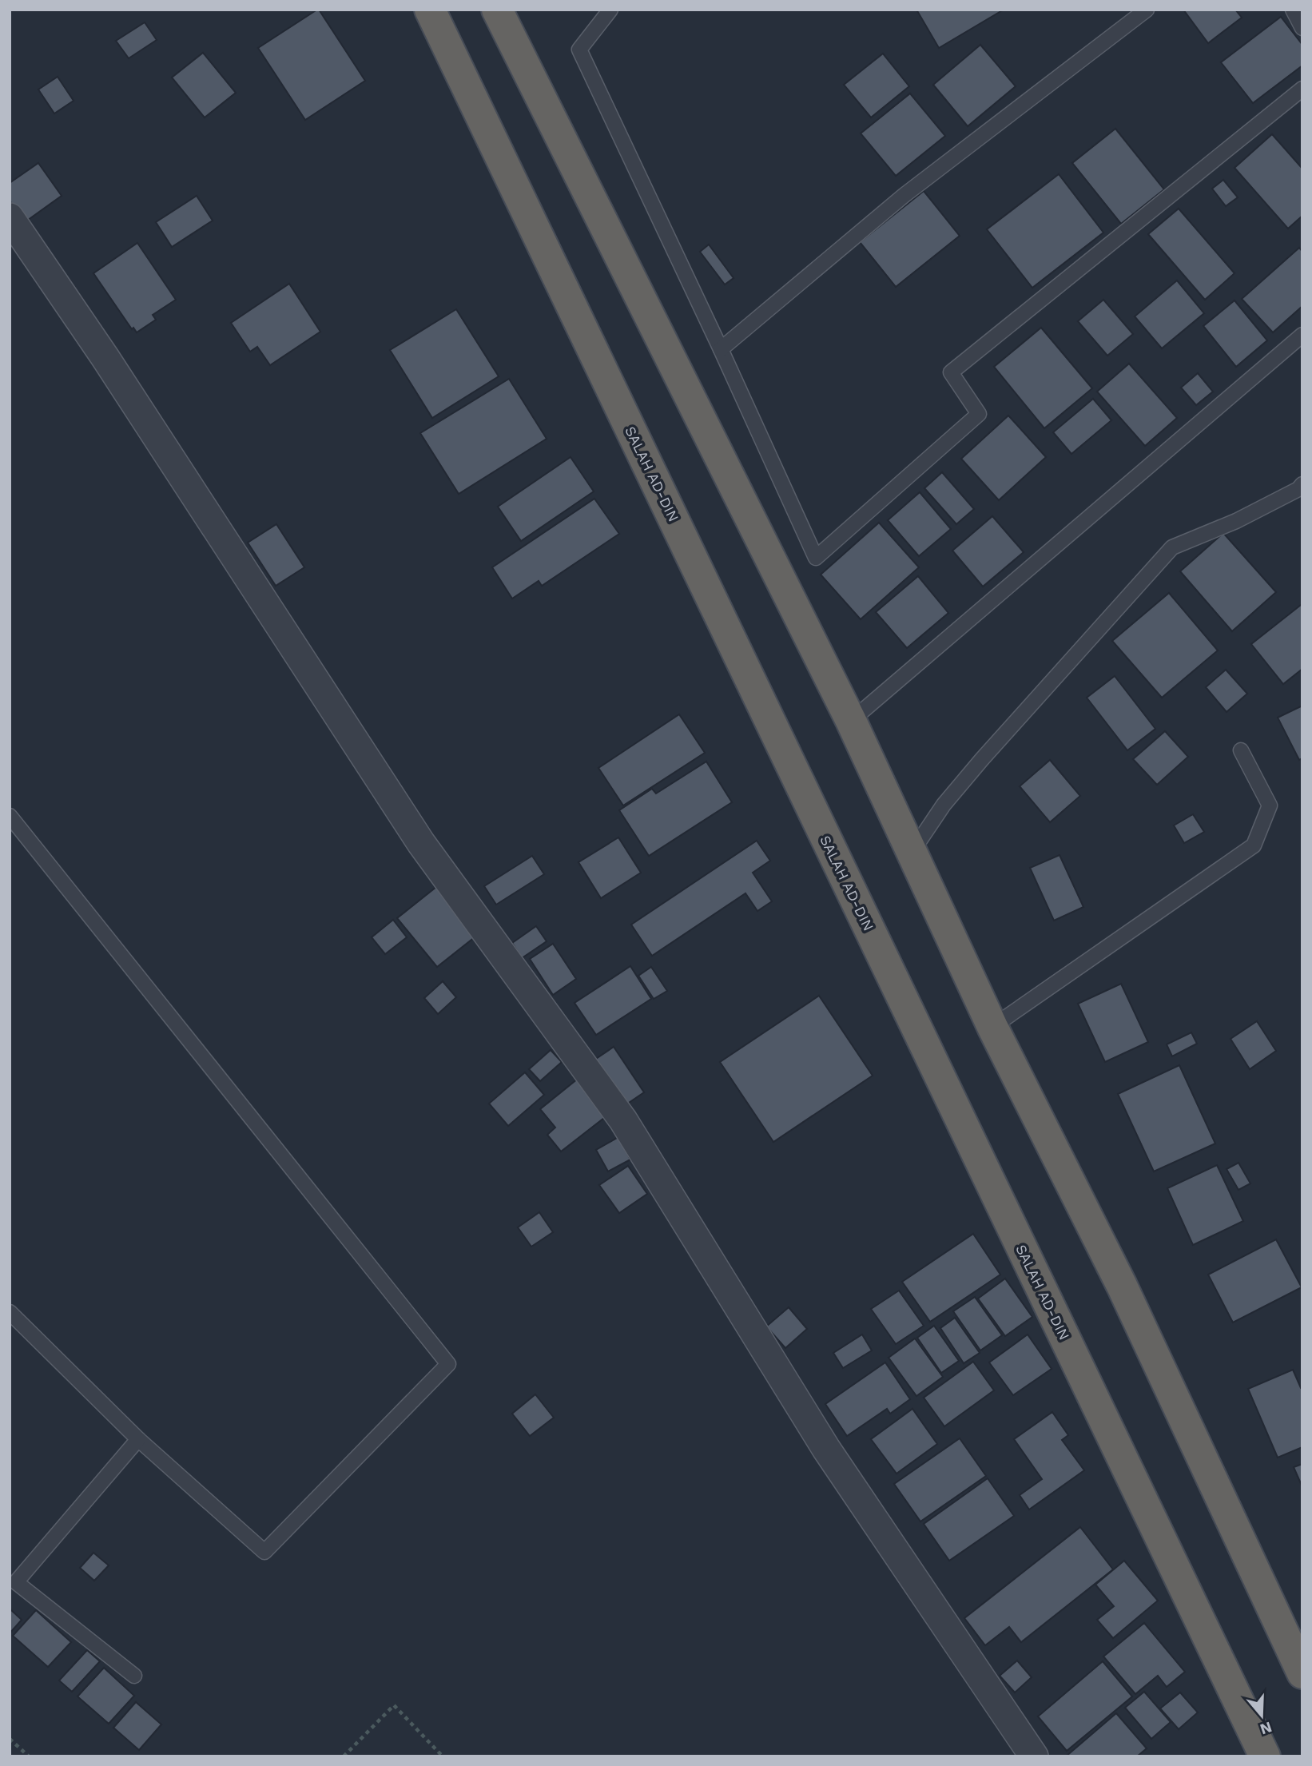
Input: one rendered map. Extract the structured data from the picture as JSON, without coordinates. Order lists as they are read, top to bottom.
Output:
{
  "streets": {
    "highway": ["SALAH AD-DIN"]
  },
  "north": "bottom"
}
